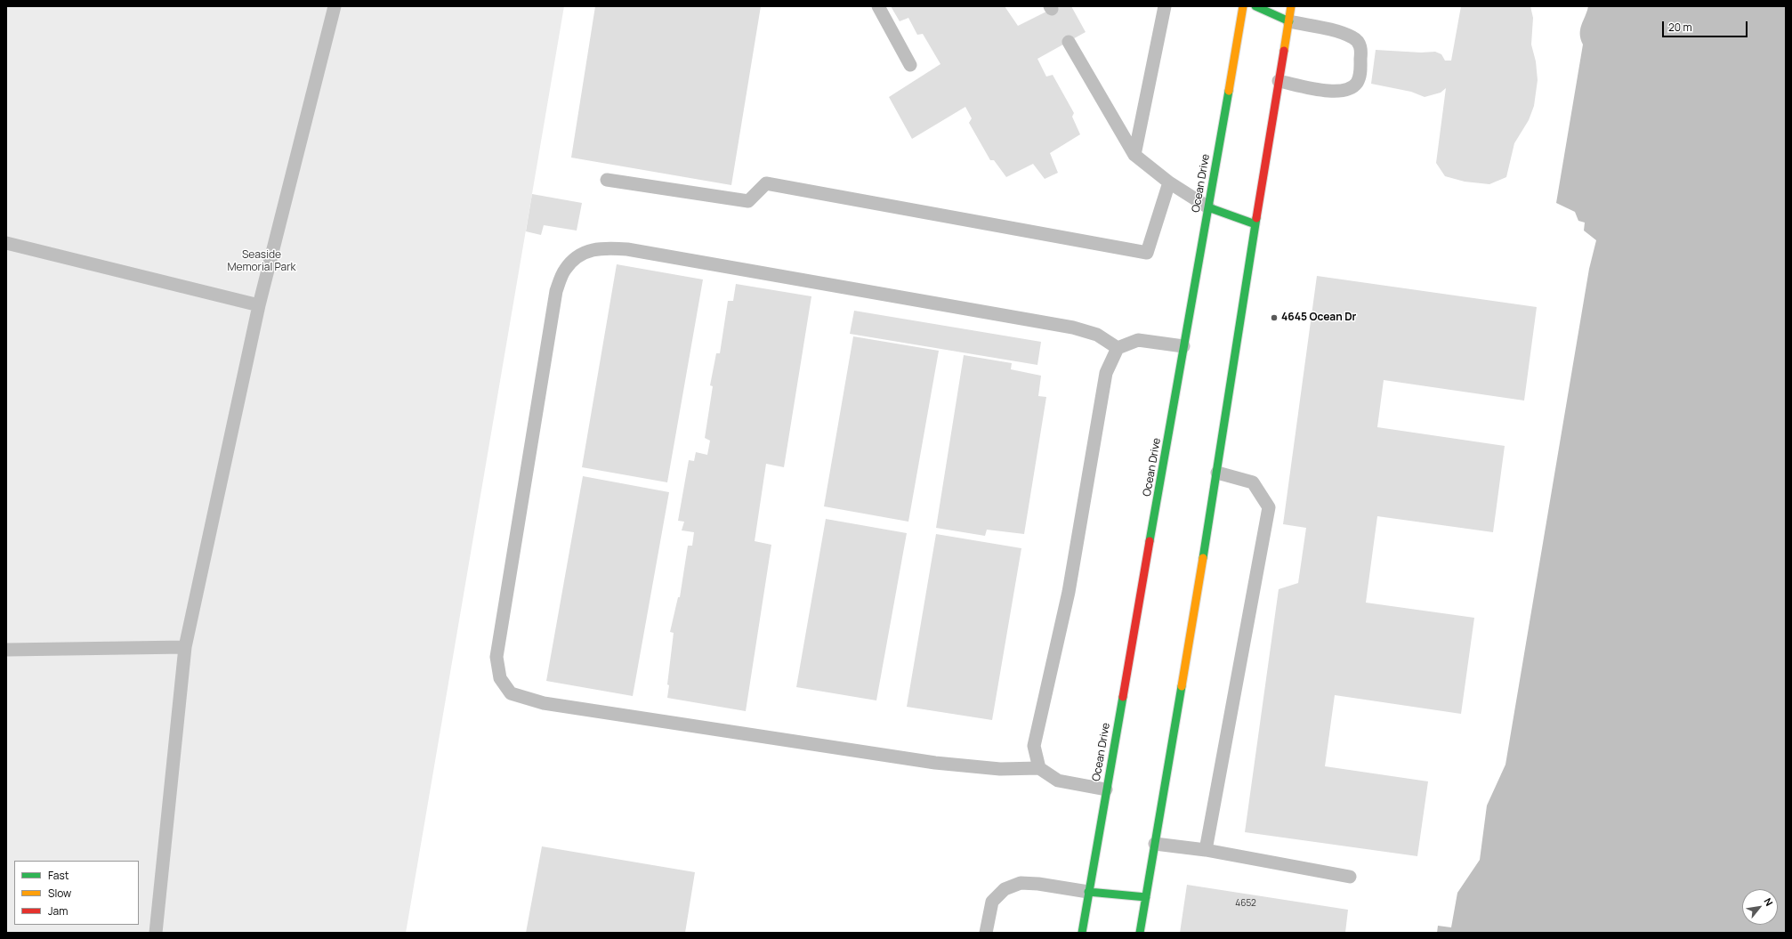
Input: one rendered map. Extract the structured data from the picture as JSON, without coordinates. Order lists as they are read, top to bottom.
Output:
{
  "streets": {
    "main road": ["Ocean Drive"]
  },
  "parks": ["Seaside Memorial Park"],
  "places": ["4645 Ocean Dr"],
  "house_numbers": ["4652"],
  "legend": ["Fast", "Slow", "Jam"],
  "scale_bar": "20 m",
  "north": "top right"
}
